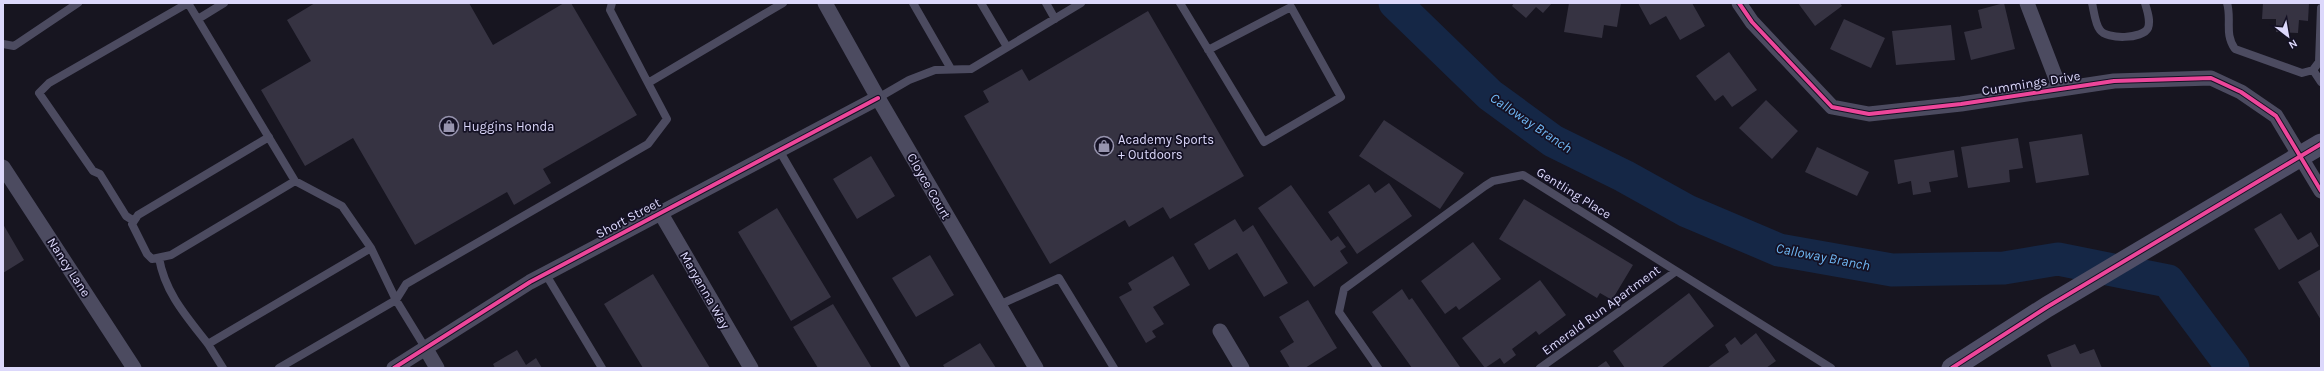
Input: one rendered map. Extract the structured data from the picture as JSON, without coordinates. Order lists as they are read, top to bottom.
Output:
{
  "streets": {
    "street": [
      "Cummings Drive",
      "Cloyce Court",
      "Short Street",
      "Nancy Lane",
      "Maryanna Way"
    ],
    "lane": ["Gentling Place", "Emerald Run Apartment"]
  },
  "crossings": [
    ["Cloyce Court", "Short Street"],
    ["Gentling Place", "Emerald Run Apartment"],
    ["Short Street", "Maryanna Way"]
  ],
  "water": ["Calloway Branch"],
  "places": {
    "shop": ["Huggins Honda", "Academy Sports + Outdoors"]
  },
  "north": "bottom right"
}
